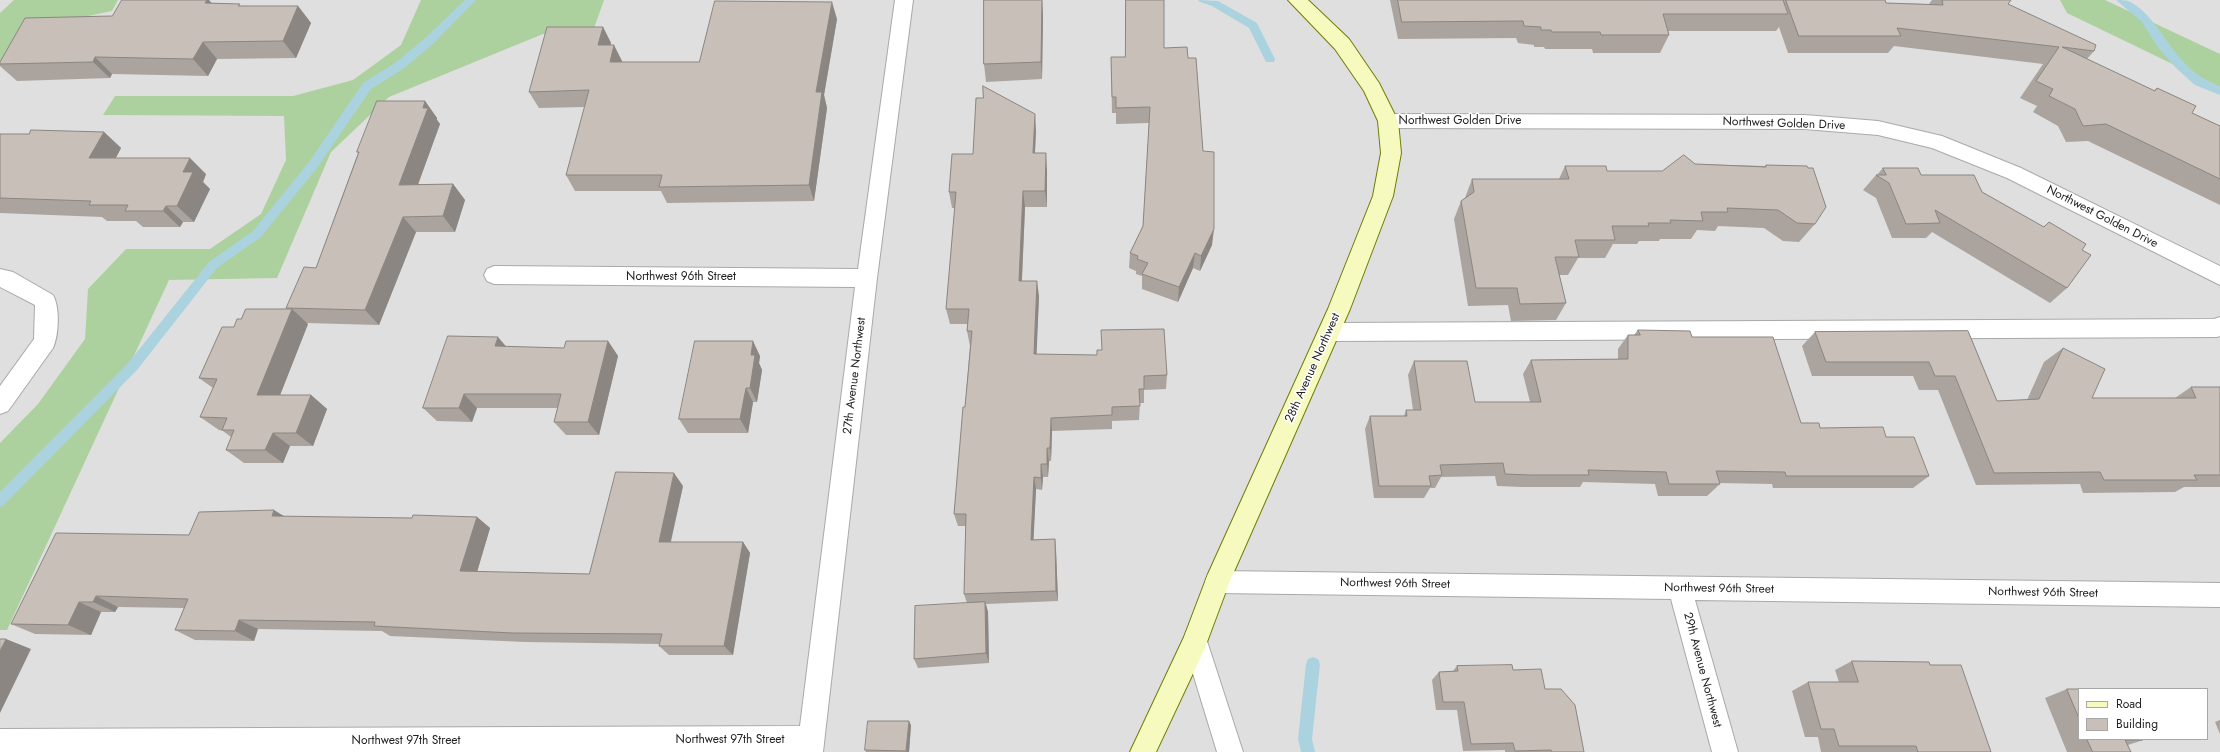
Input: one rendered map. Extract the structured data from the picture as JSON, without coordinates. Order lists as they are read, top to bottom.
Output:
{
  "streets": {
    "street": [
      "Northwest Golden Drive",
      "Northwest 96th Street",
      "28th Avenue Northwest",
      "27th Avenue Northwest",
      "29th Avenue Northwest",
      "Northwest 97th Street"
    ]
  },
  "crossings": [
    ["Northwest Golden Drive", "28th Avenue Northwest"],
    ["Northwest 96th Street", "28th Avenue Northwest"],
    ["Northwest 96th Street", "27th Avenue Northwest"],
    ["Northwest 96th Street", "29th Avenue Northwest"],
    ["27th Avenue Northwest", "Northwest 97th Street"]
  ],
  "legend": ["Road", "Building"]
}
